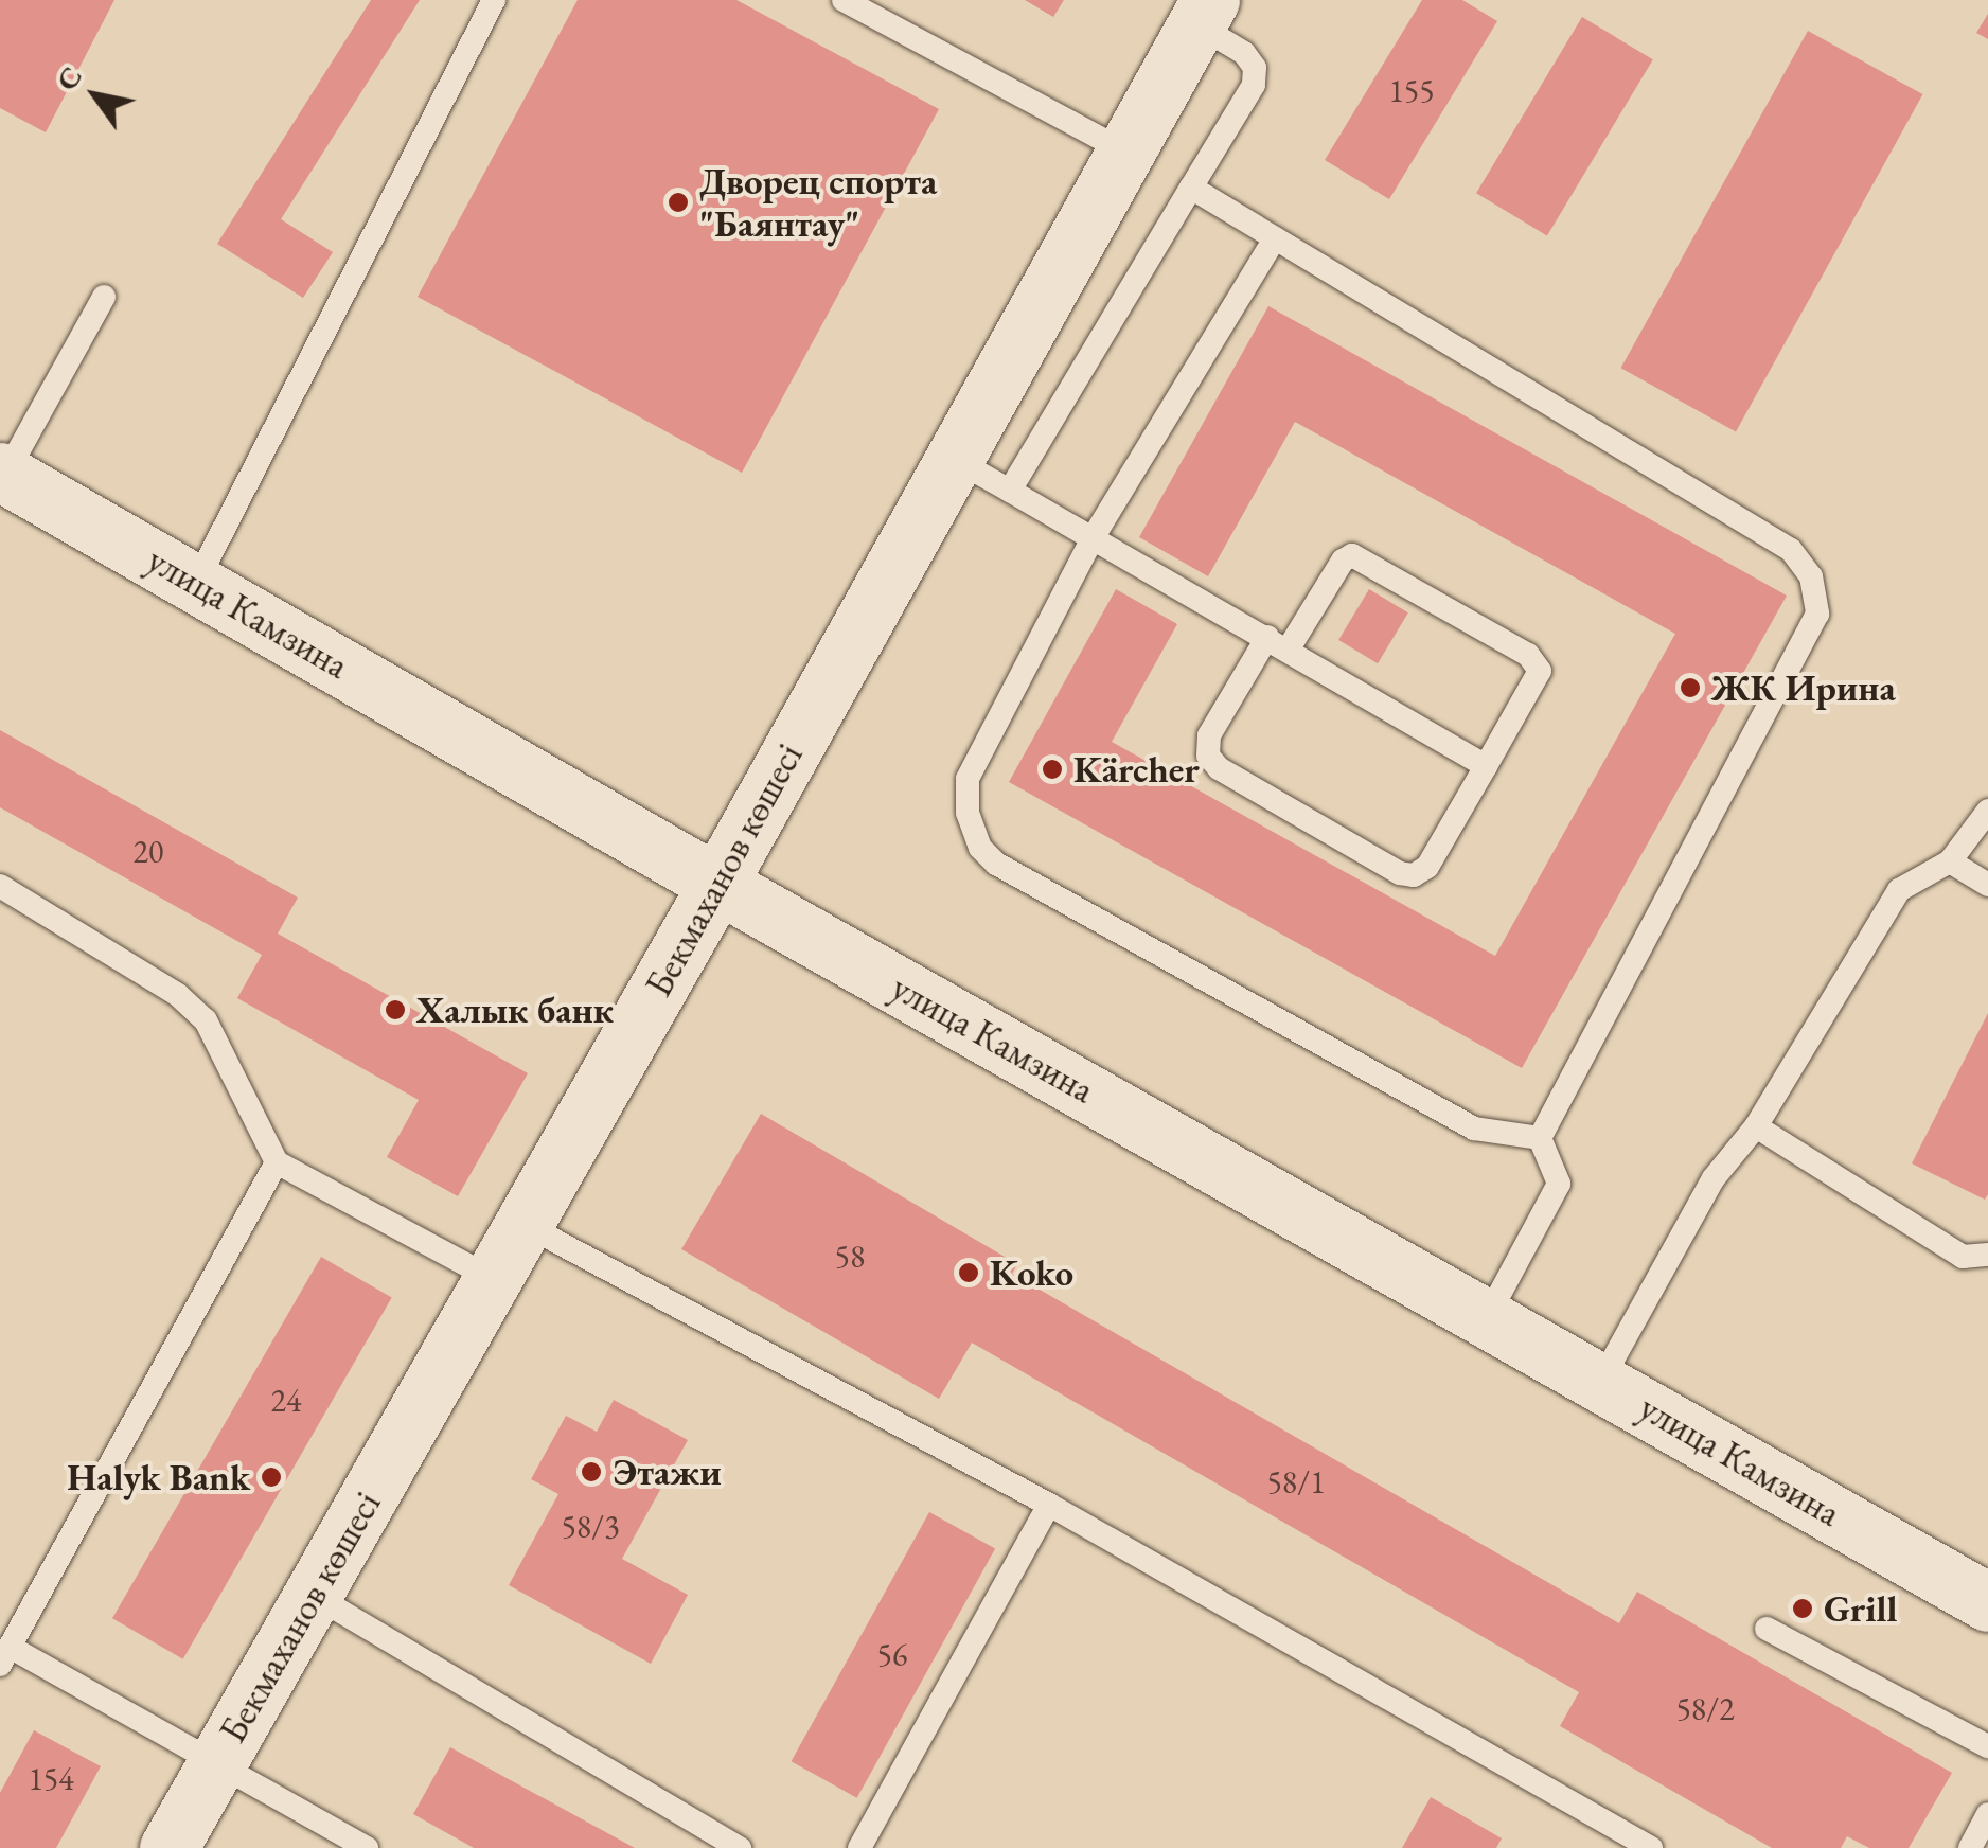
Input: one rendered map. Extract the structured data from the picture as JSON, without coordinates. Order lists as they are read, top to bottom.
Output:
{
  "streets": {
    "main road": ["улица Камзина", "Бекмаханов көшесі"]
  },
  "crossings": [
    ["улица Камзина", "Бекмаханов көшесі"]
  ],
  "places": [
    "Дворец спорта \"Баянтау\"",
    "ЖК Ирина",
    "Kärcher",
    "Халык банк",
    "Koko",
    "Этажи",
    "Halyk Bank",
    "Grill"
  ],
  "house_numbers": [
    "155",
    "20",
    "58",
    "24",
    "58/1",
    "58/3",
    "56",
    "58/2",
    "154"
  ],
  "north": "top left"
}
